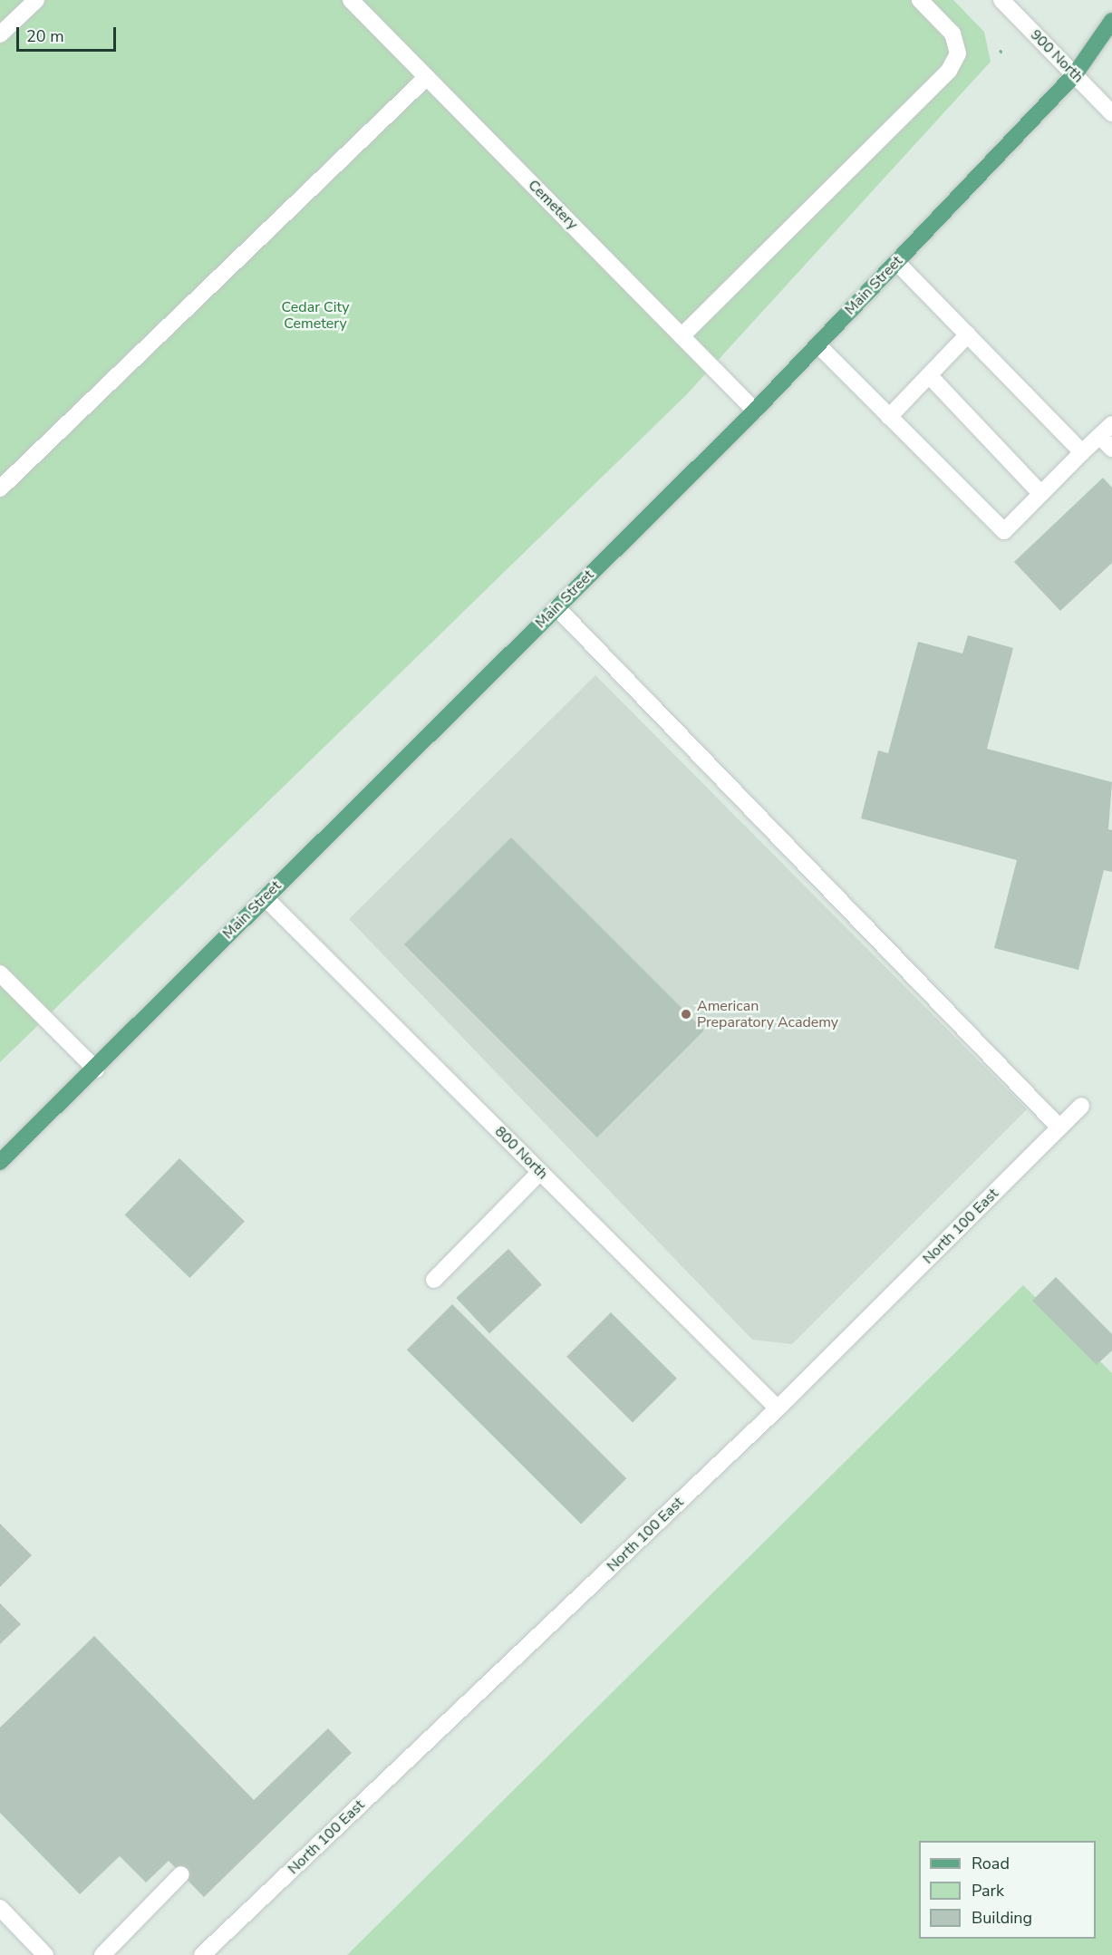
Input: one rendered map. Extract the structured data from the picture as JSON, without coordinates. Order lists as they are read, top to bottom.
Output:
{
  "streets": {
    "main road": ["Main Street"],
    "street": [
      "900 North",
      "Cemetery",
      "800 North",
      "North 100 East"
    ]
  },
  "crossings": [
    ["900 North", "Main Street"],
    ["Cemetery", "Main Street"],
    ["Main Street", "800 North"],
    ["800 North", "North 100 East"]
  ],
  "parks": ["Cedar City Cemetery"],
  "places": ["American Preparatory Academy"],
  "legend": ["Road", "Park", "Building"],
  "scale_bar": "20 m"
}
